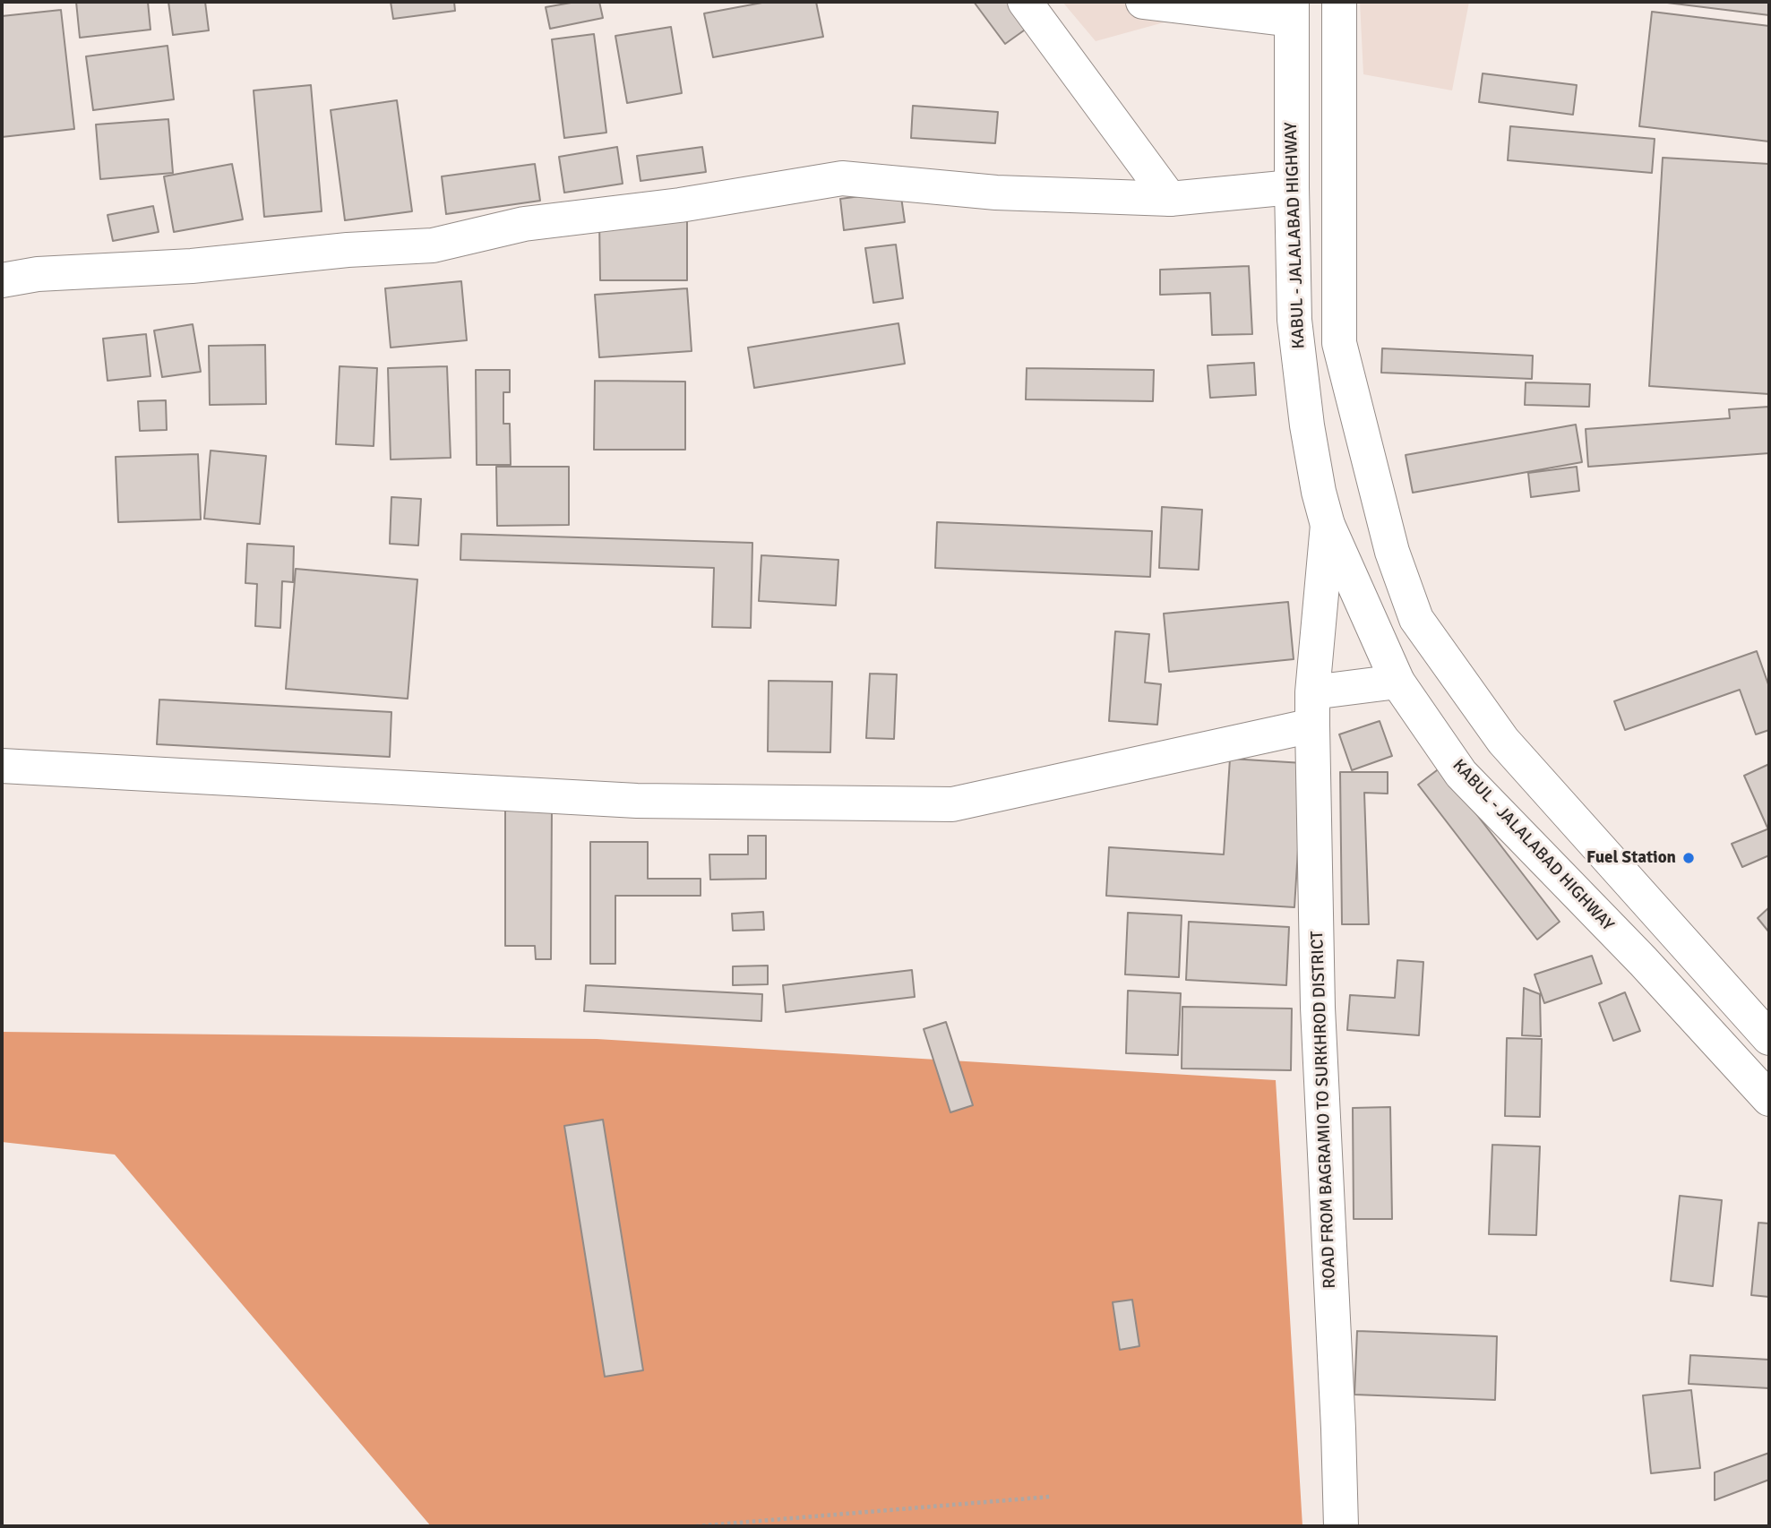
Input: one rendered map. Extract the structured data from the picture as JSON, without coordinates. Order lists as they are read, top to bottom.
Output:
{
  "streets": {
    "main road": ["KABUL - JALALABAD HIGHWAY", "ROAD FROM BAGRAMIO TO SURKHROD DISTRICT"]
  },
  "crossings": [
    ["KABUL - JALALABAD HIGHWAY", "ROAD FROM BAGRAMIO TO SURKHROD DISTRICT"]
  ],
  "places": ["Fuel Station"]
}
